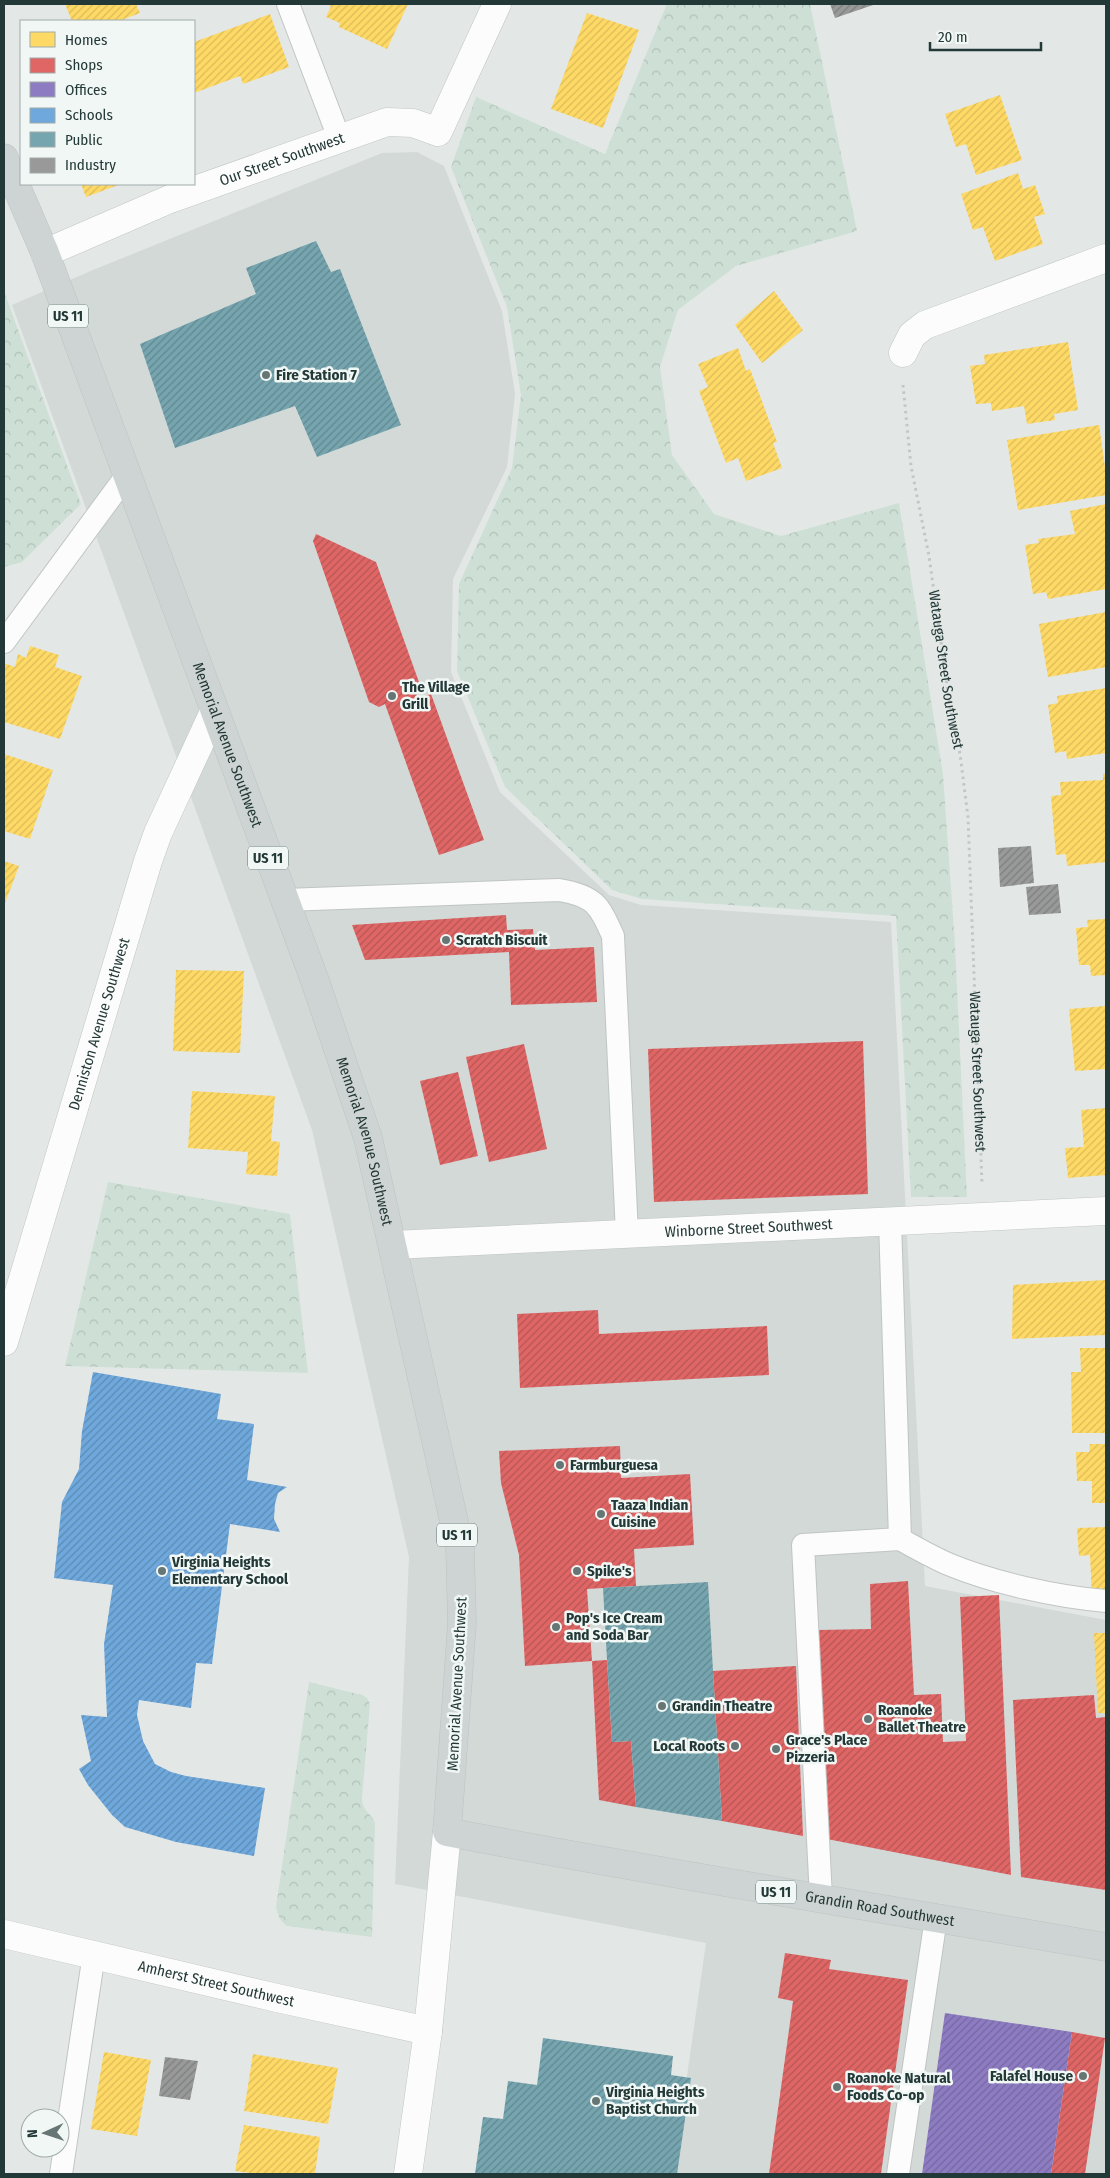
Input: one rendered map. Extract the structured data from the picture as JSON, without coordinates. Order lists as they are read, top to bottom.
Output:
{
  "streets": {
    "main road": ["US 11", "Memorial Avenue Southwest", "Grandin Road Southwest"],
    "street": [
      "Our Street Southwest",
      "Denniston Avenue Southwest",
      "Winborne Street Southwest",
      "Amherst Street Southwest"
    ],
    "path": ["Watauga Street Southwest"]
  },
  "crossings": [
    ["Our Street Southwest", "Memorial Avenue Southwest"],
    ["Watauga Street Southwest", "Winborne Street Southwest"],
    ["Memorial Avenue Southwest", "Denniston Avenue Southwest"],
    ["Memorial Avenue Southwest", "Winborne Street Southwest"],
    ["Memorial Avenue Southwest", "Grandin Road Southwest"],
    ["Memorial Avenue Southwest", "Amherst Street Southwest"]
  ],
  "places": [
    "Fire Station 7",
    "The Village Grill",
    "Scratch Biscuit",
    "Farmburguesa",
    "Taaza Indian Cuisine",
    "Virginia Heights Elementary School",
    "Spike's",
    "Pop's Ice Cream and Soda Bar",
    "Grandin Theatre",
    "Roanoke Ballet Theatre",
    "Local Roots",
    "Grace's Place Pizzeria",
    "Falafel House",
    "Roanoke Natural Foods Co-op",
    "Virginia Heights Baptist Church"
  ],
  "legend": [
    "Homes",
    "Shops",
    "Offices",
    "Schools",
    "Public",
    "Industry"
  ],
  "scale_bar": "20 m",
  "north": "left"
}
